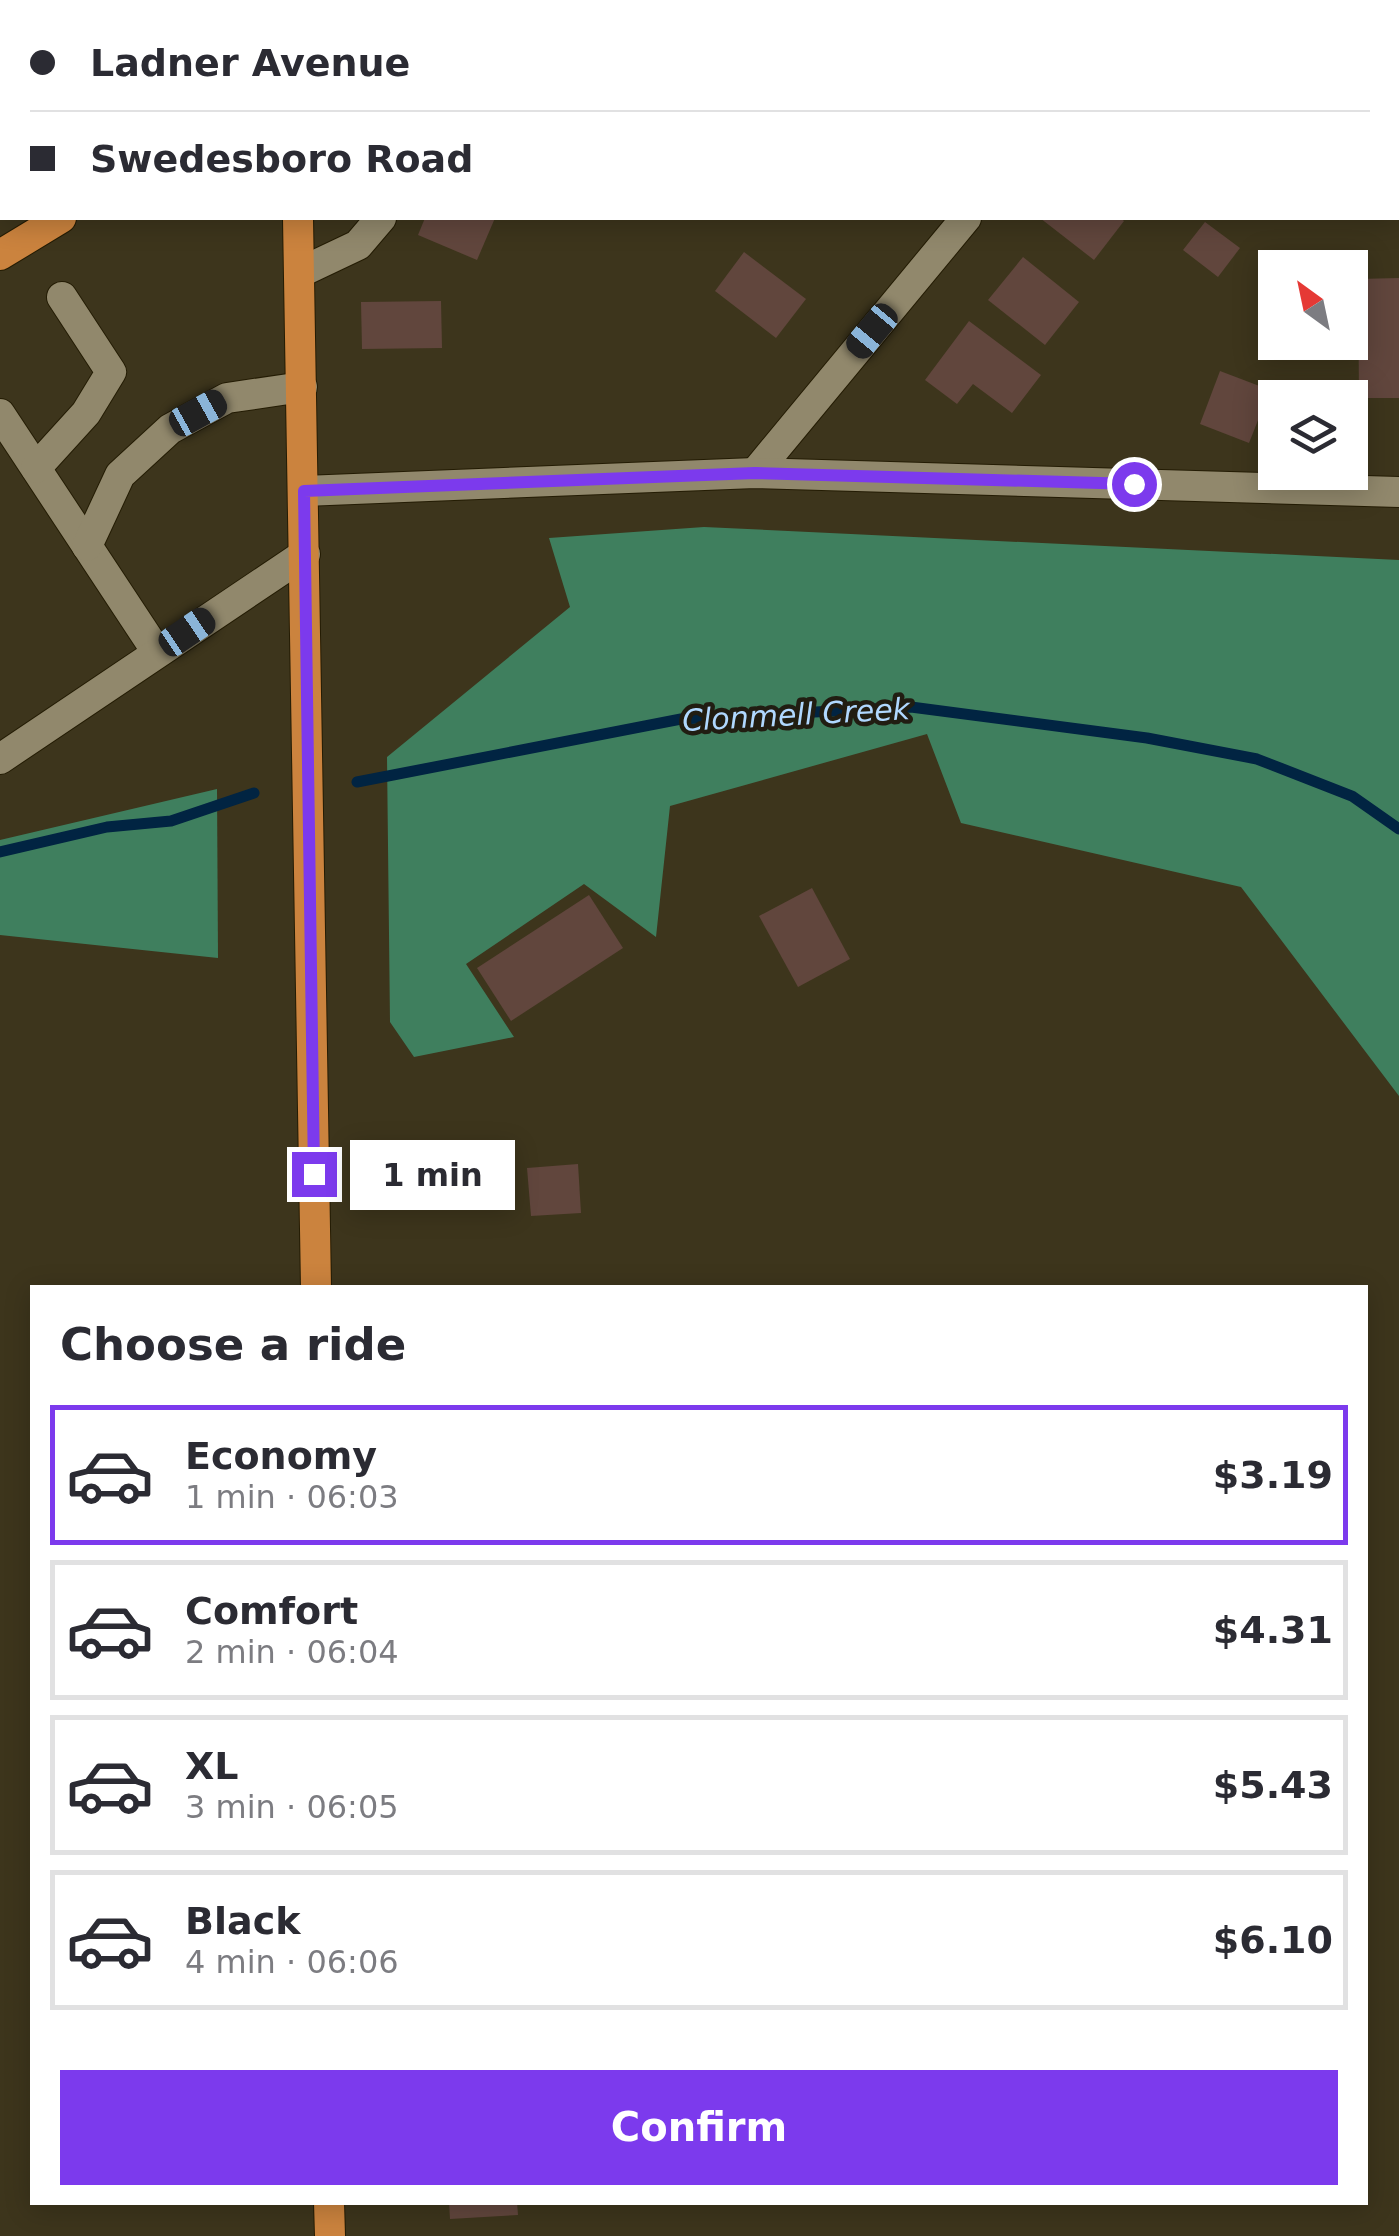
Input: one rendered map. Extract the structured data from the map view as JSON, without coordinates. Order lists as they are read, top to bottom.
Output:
{
  "water": ["Clonmell Creek"],
  "north": "top left",
  "page": {
    "banner": ["Ladner Avenue", "Swedesboro Road"],
    "bubble": "1 min",
    "heading": "Choose a ride",
    "list": [
      {
        "name": "Economy",
        "note": "1 min · 06:03",
        "value": "$3.19"
      },
      {
        "name": "Comfort",
        "note": "2 min · 06:04",
        "value": "$4.31"
      },
      {
        "name": "XL",
        "note": "3 min · 06:05",
        "value": "$5.43"
      },
      {
        "name": "Black",
        "note": "4 min · 06:06",
        "value": "$6.10"
      }
    ],
    "buttons": "Confirm"
  }
}
